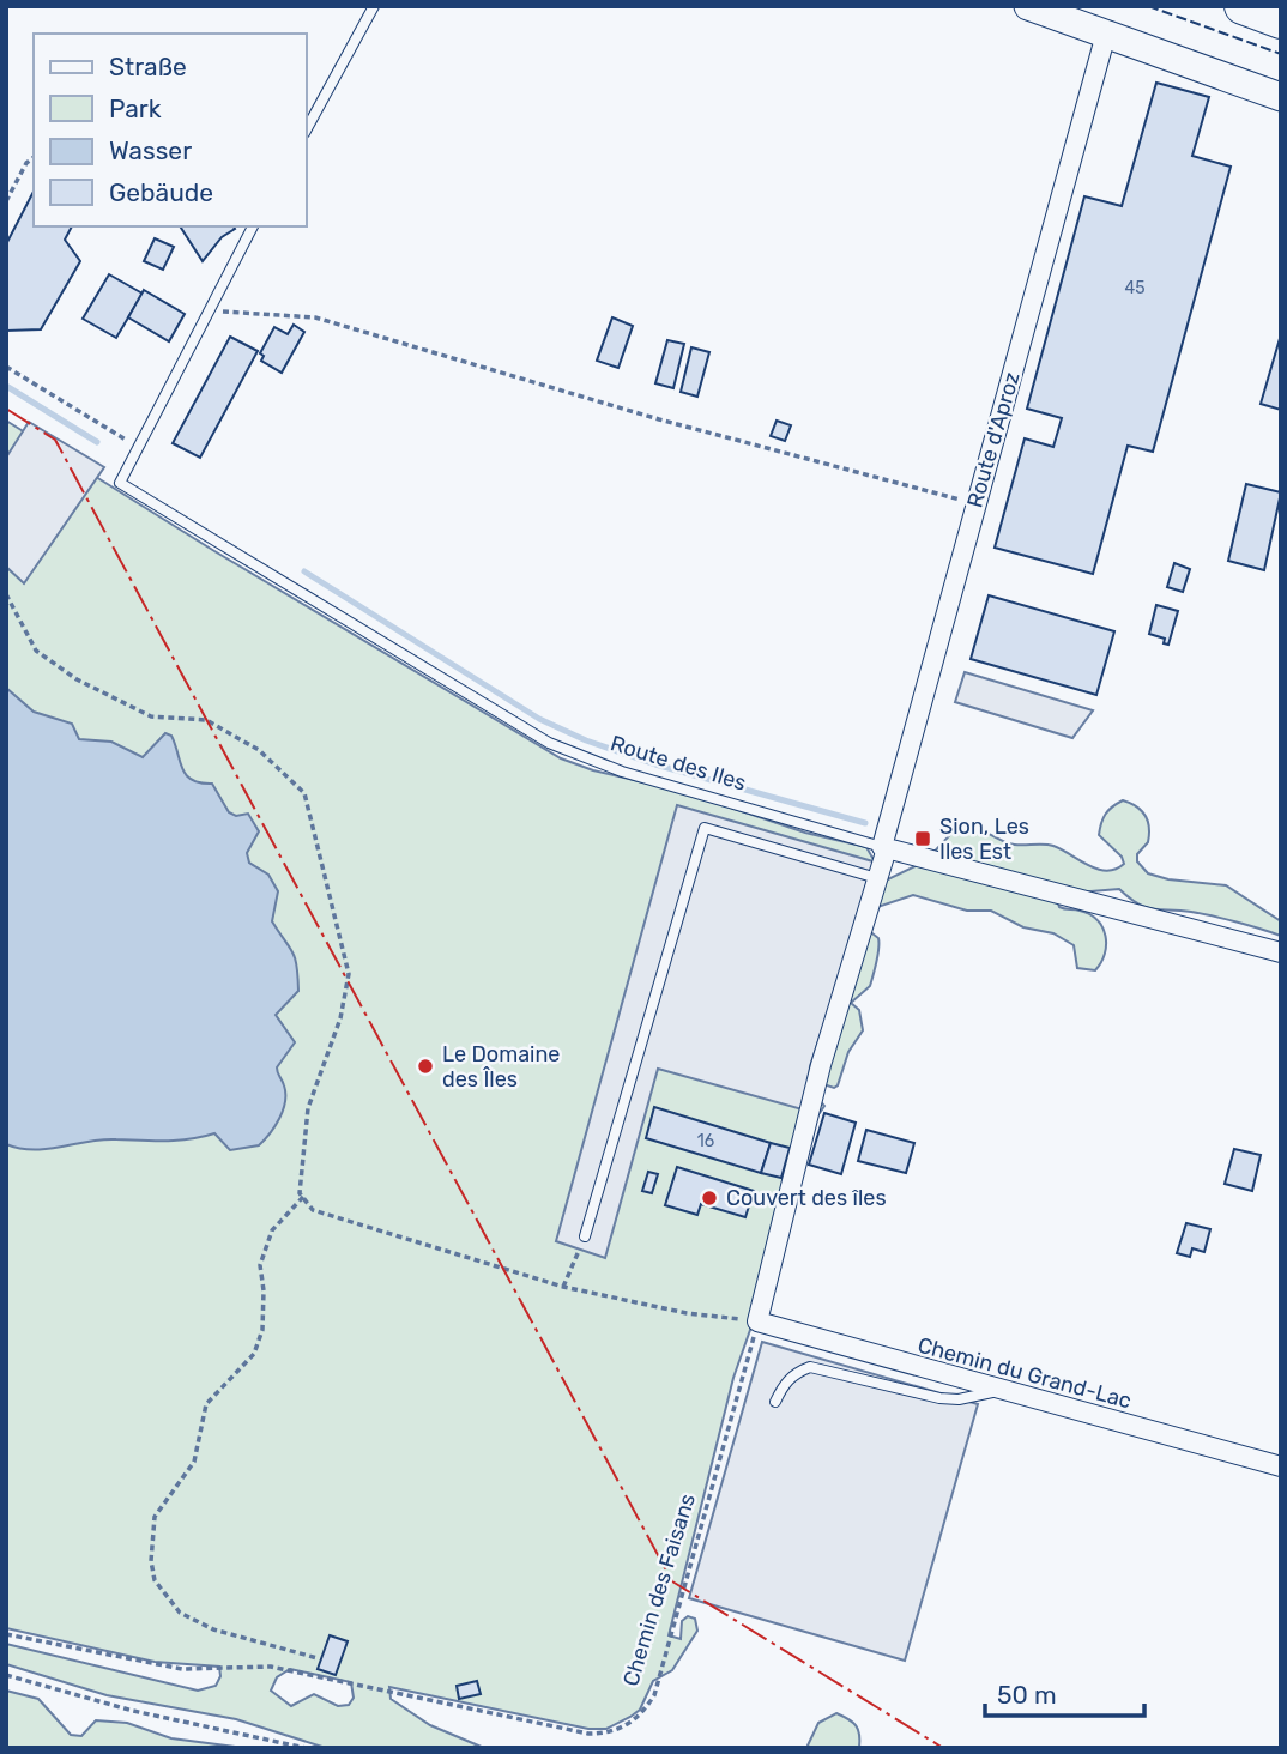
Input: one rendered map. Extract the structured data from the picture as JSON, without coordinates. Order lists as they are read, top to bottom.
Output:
{
  "streets": {
    "street": ["Route d'Aproz", "Route des Iles", "Chemin du Grand-Lac"],
    "path": ["Chemin des Faisans"]
  },
  "crossings": [
    ["Route d'Aproz", "Route des Iles"],
    ["Chemin du Grand-Lac", "Chemin des Faisans"]
  ],
  "places": {
    "transit": ["Sion, Les Iles Est"],
    "other": ["Le Domaine des Îles", "Couvert des îles"]
  },
  "house_numbers": ["45", "16"],
  "legend": [
    "Straße",
    "Park",
    "Wasser",
    "Gebäude"
  ],
  "scale_bar": "50 m"
}
